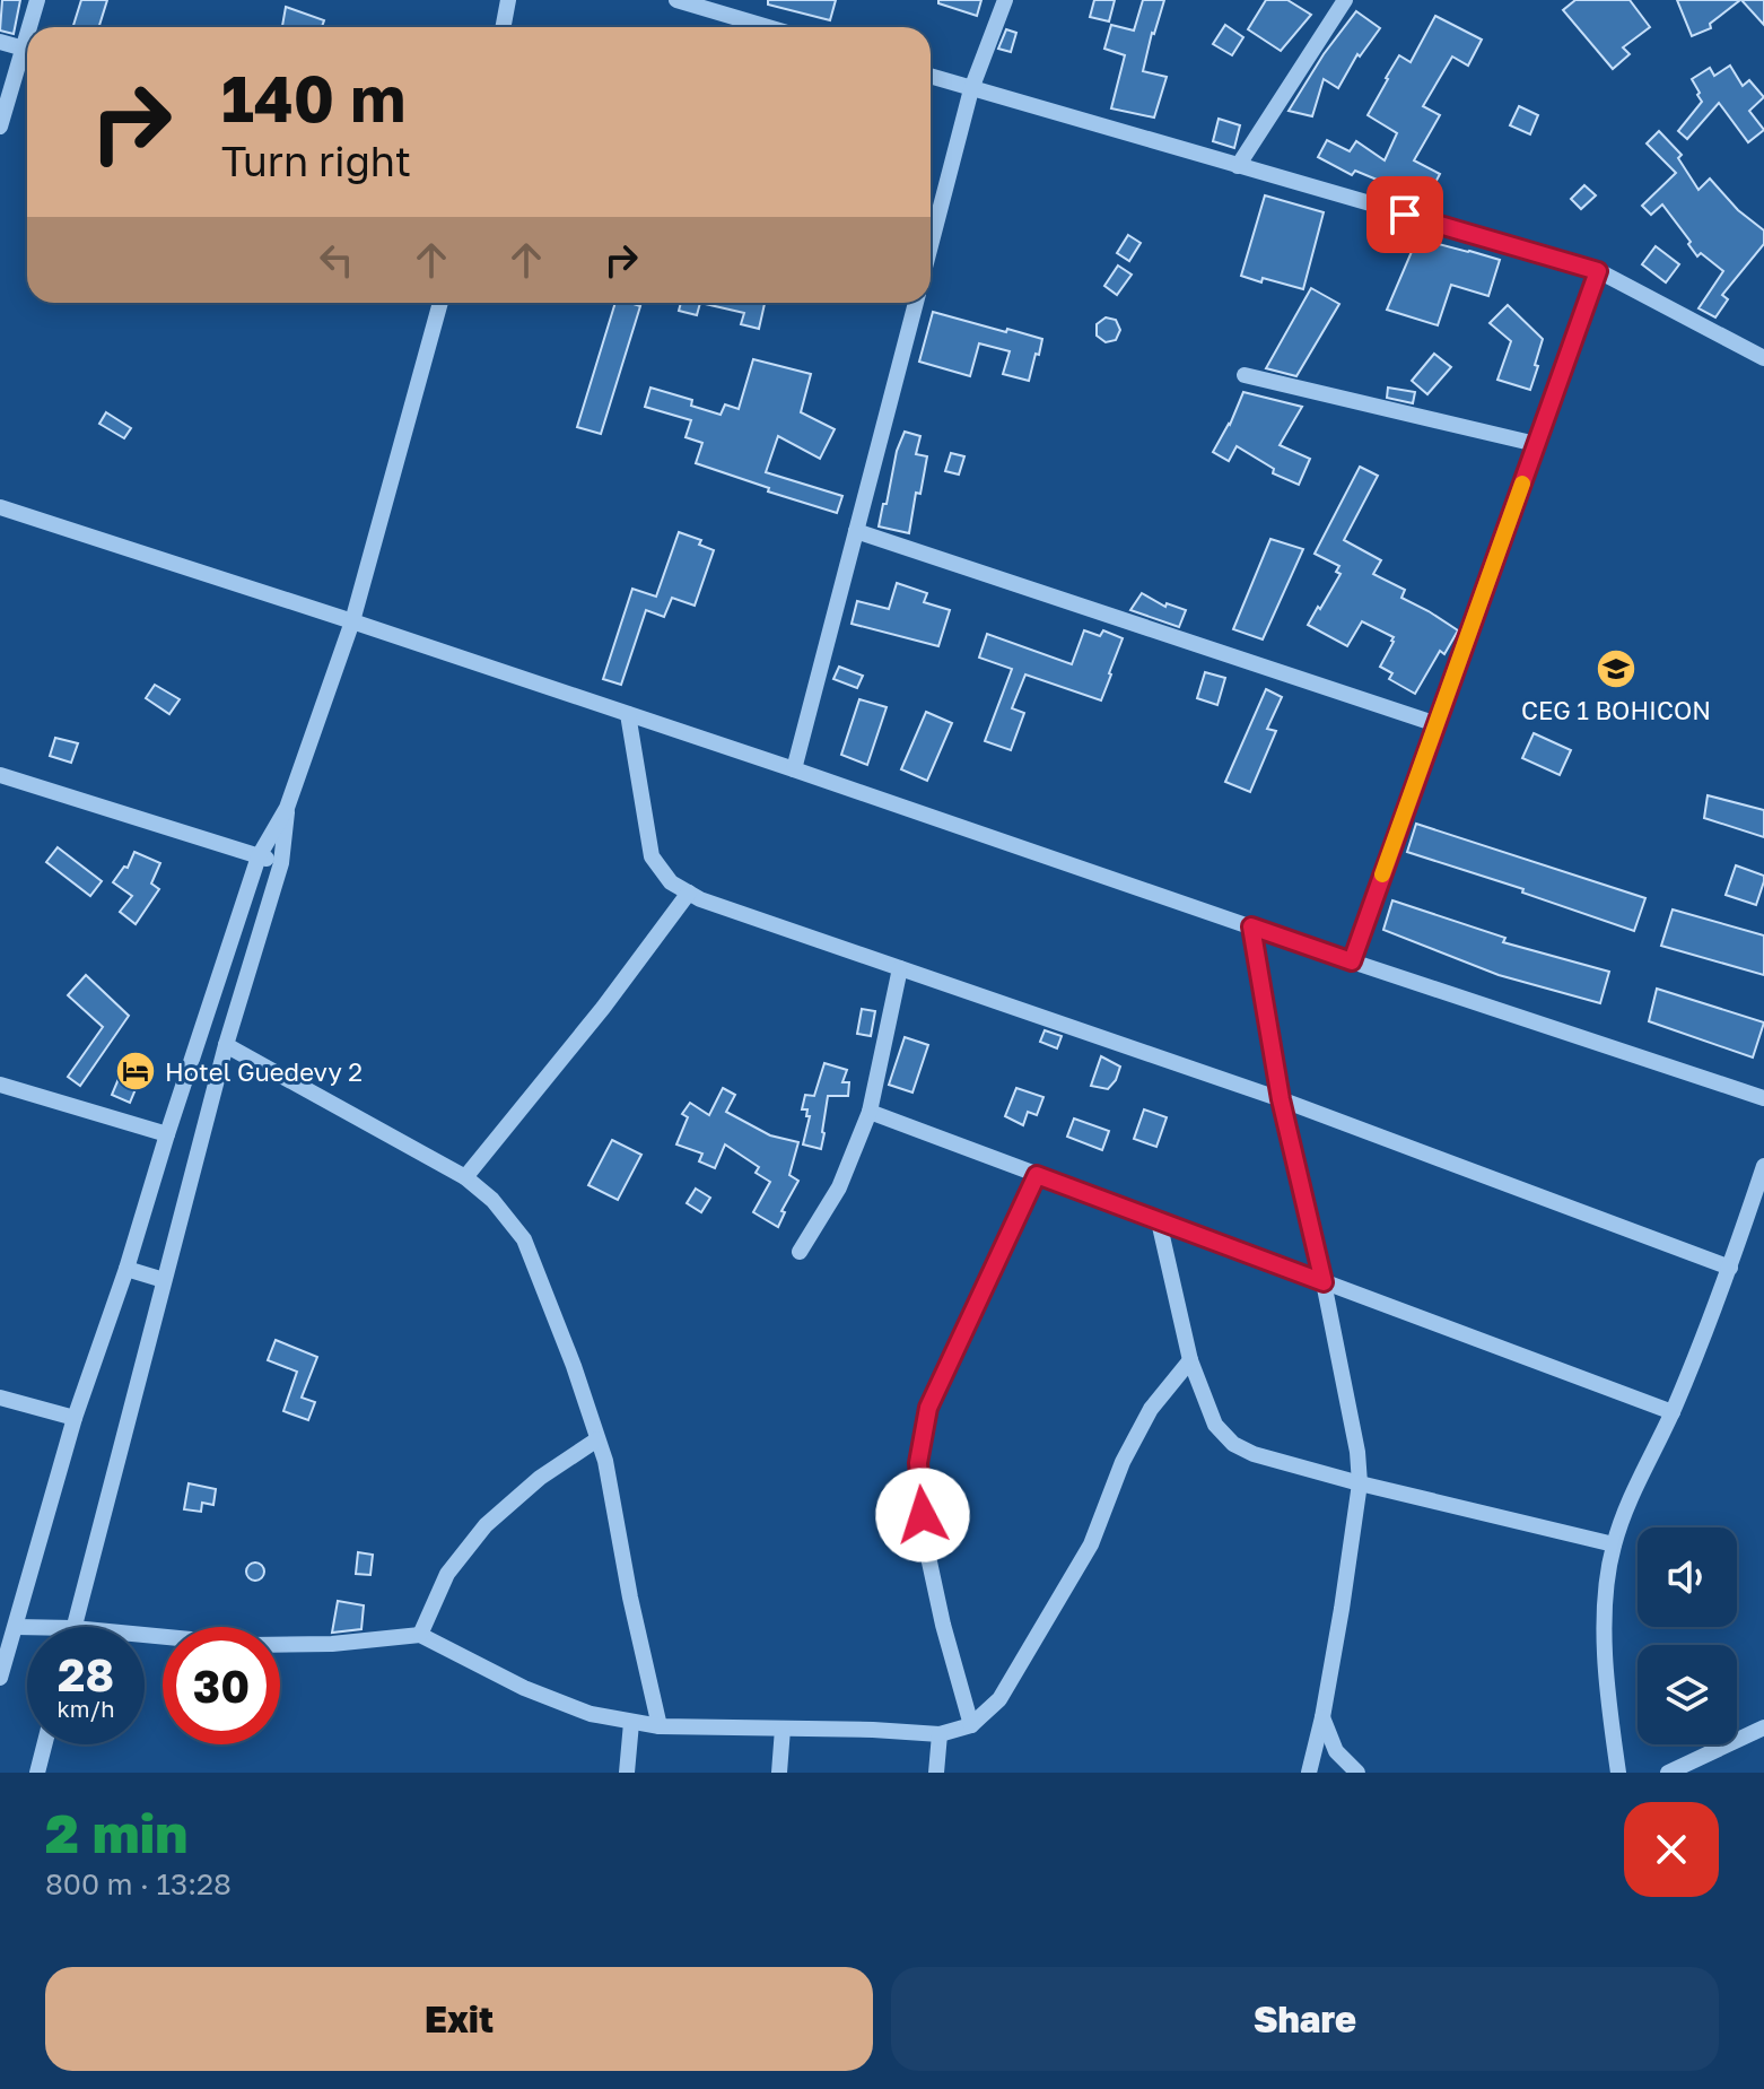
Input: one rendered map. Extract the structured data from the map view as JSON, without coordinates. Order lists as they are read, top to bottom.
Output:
{
  "places": {
    "school or university": ["CEG 1 BOHICON"],
    "hotel": ["Hotel Guedevy 2"]
  },
  "page": {
    "turn": ["140 m", "Turn right"],
    "speed": "28 km/h",
    "limit": "30",
    "heading": ["2 min", "800 m · 13:28"],
    "buttons": ["Exit", "Share"]
  }
}
